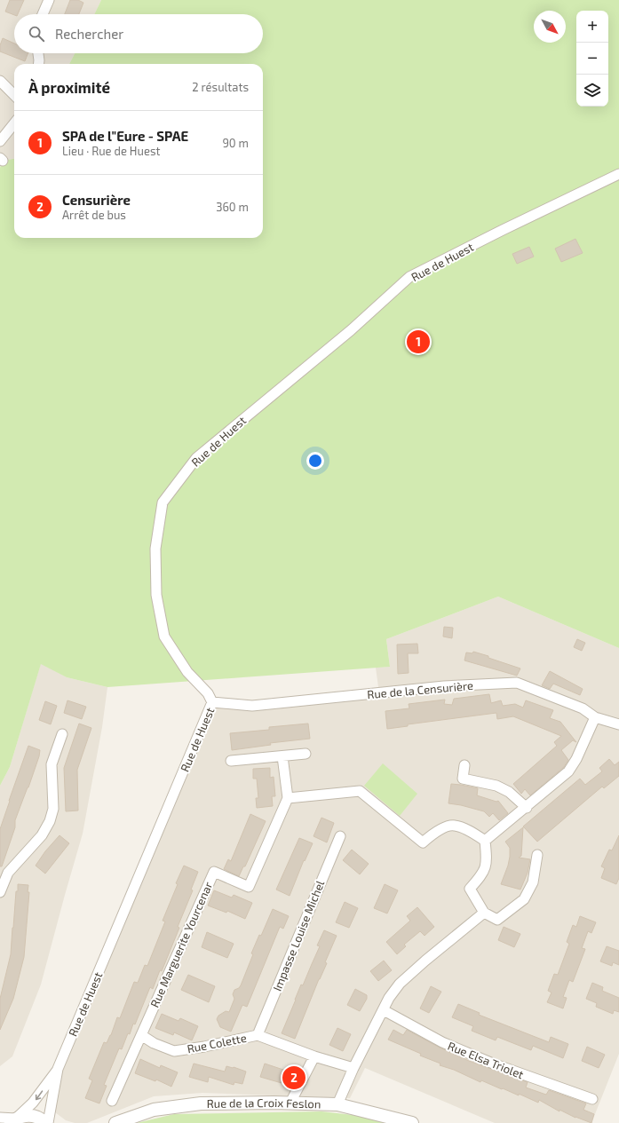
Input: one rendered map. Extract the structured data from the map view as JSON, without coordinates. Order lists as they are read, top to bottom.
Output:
{
  "streets": {
    "street": [
      "Rue de Huest",
      "Rue de la Censurière",
      "Impasse Louise Michel",
      "Rue Marguerite Yourcenar",
      "Rue Colette",
      "Rue Elsa Triolet",
      "Rue de la Croix Feslon"
    ]
  },
  "crossings": [
    ["Rue de Huest", "Rue de la Censurière"],
    ["Impasse Louise Michel", "Rue Colette"],
    ["Rue Marguerite Yourcenar", "Rue Colette"]
  ],
  "north": "bottom right",
  "page": {
    "map_buttons": ["+", "−"],
    "search": "Rechercher",
    "heading": ["À proximité", "2 résultats"],
    "list": [
      {
        "mark": "1",
        "name": "SPA de l\"Eure - SPAE",
        "note": "Lieu · Rue de Huest",
        "value": "90 m"
      },
      {
        "mark": "2",
        "name": "Censurière",
        "note": "Arrêt de bus",
        "value": "360 m"
      }
    ],
    "pins": ["1", "2"]
  }
}
